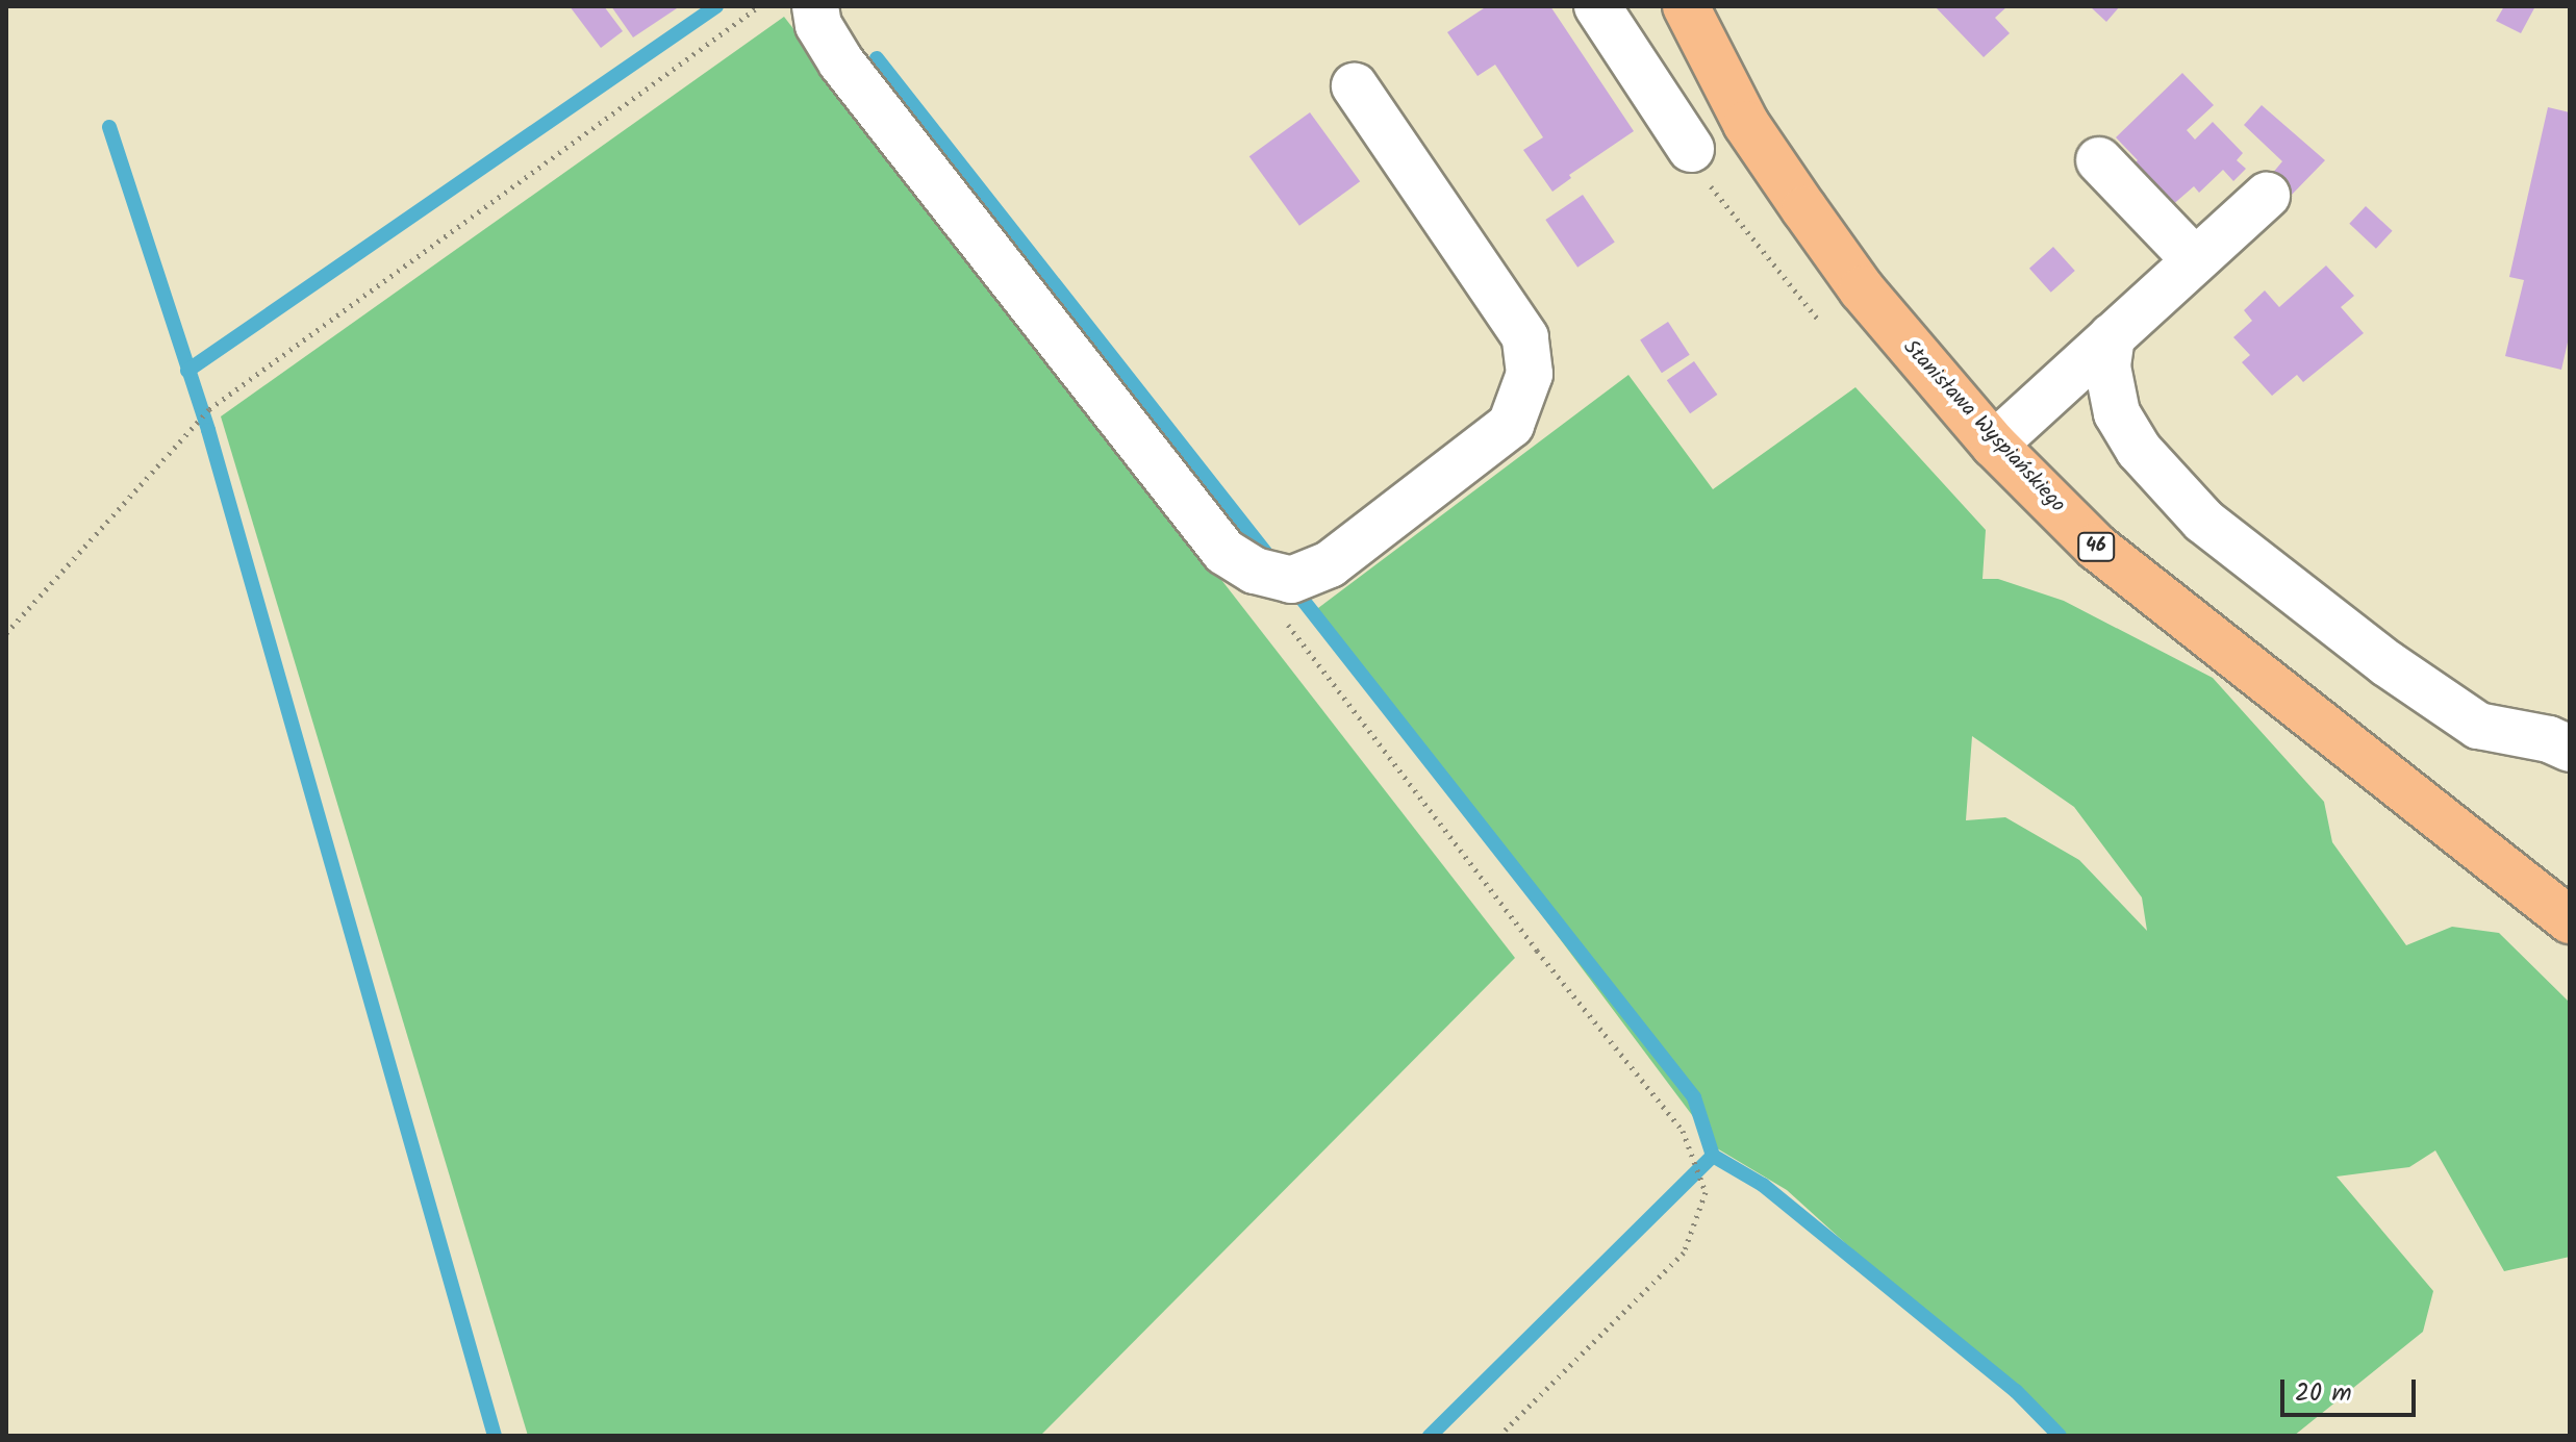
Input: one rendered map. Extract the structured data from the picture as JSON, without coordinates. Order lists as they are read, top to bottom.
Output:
{
  "streets": {
    "main road": ["Stanisława Wyspiańskiego", "46"]
  },
  "scale_bar": "20 m"
}
